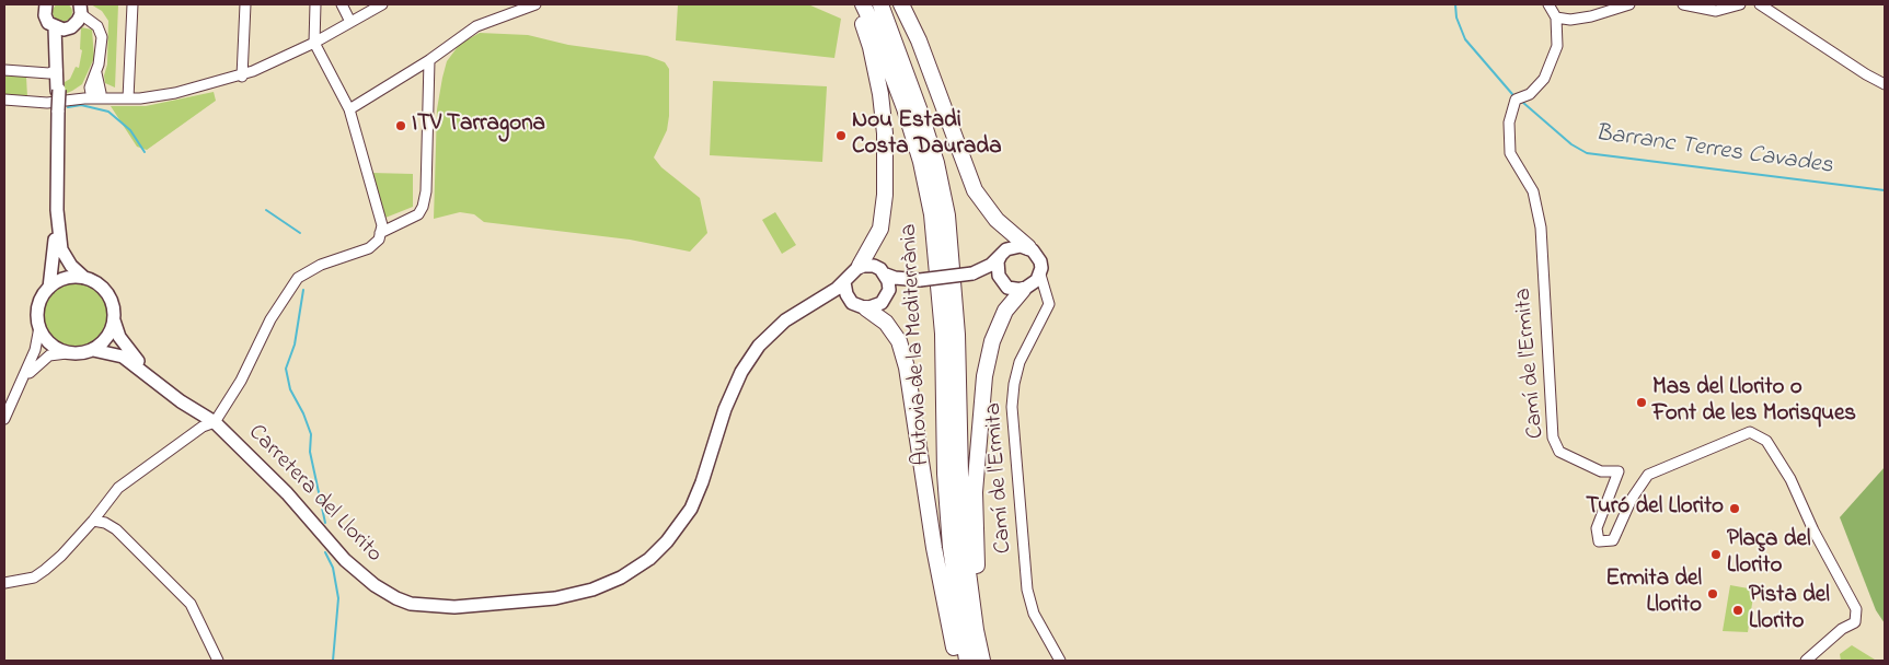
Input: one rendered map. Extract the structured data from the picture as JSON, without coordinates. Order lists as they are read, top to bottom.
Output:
{
  "streets": {
    "highway": ["Autovia de la Mediterrània"],
    "main road": ["Carretera del Llorito"],
    "street": ["Camí de l'Ermita"]
  },
  "water": ["Barranc Terres Cavades"],
  "places": [
    "ITV Tarragona",
    "Nou Estadi Costa Daurada",
    "Mas del Llorito o Font de les Morisques",
    "Turó del Llorito",
    "Plaça del Llorito",
    "Ermita del Llorito",
    "Pista del Llorito"
  ]
}
